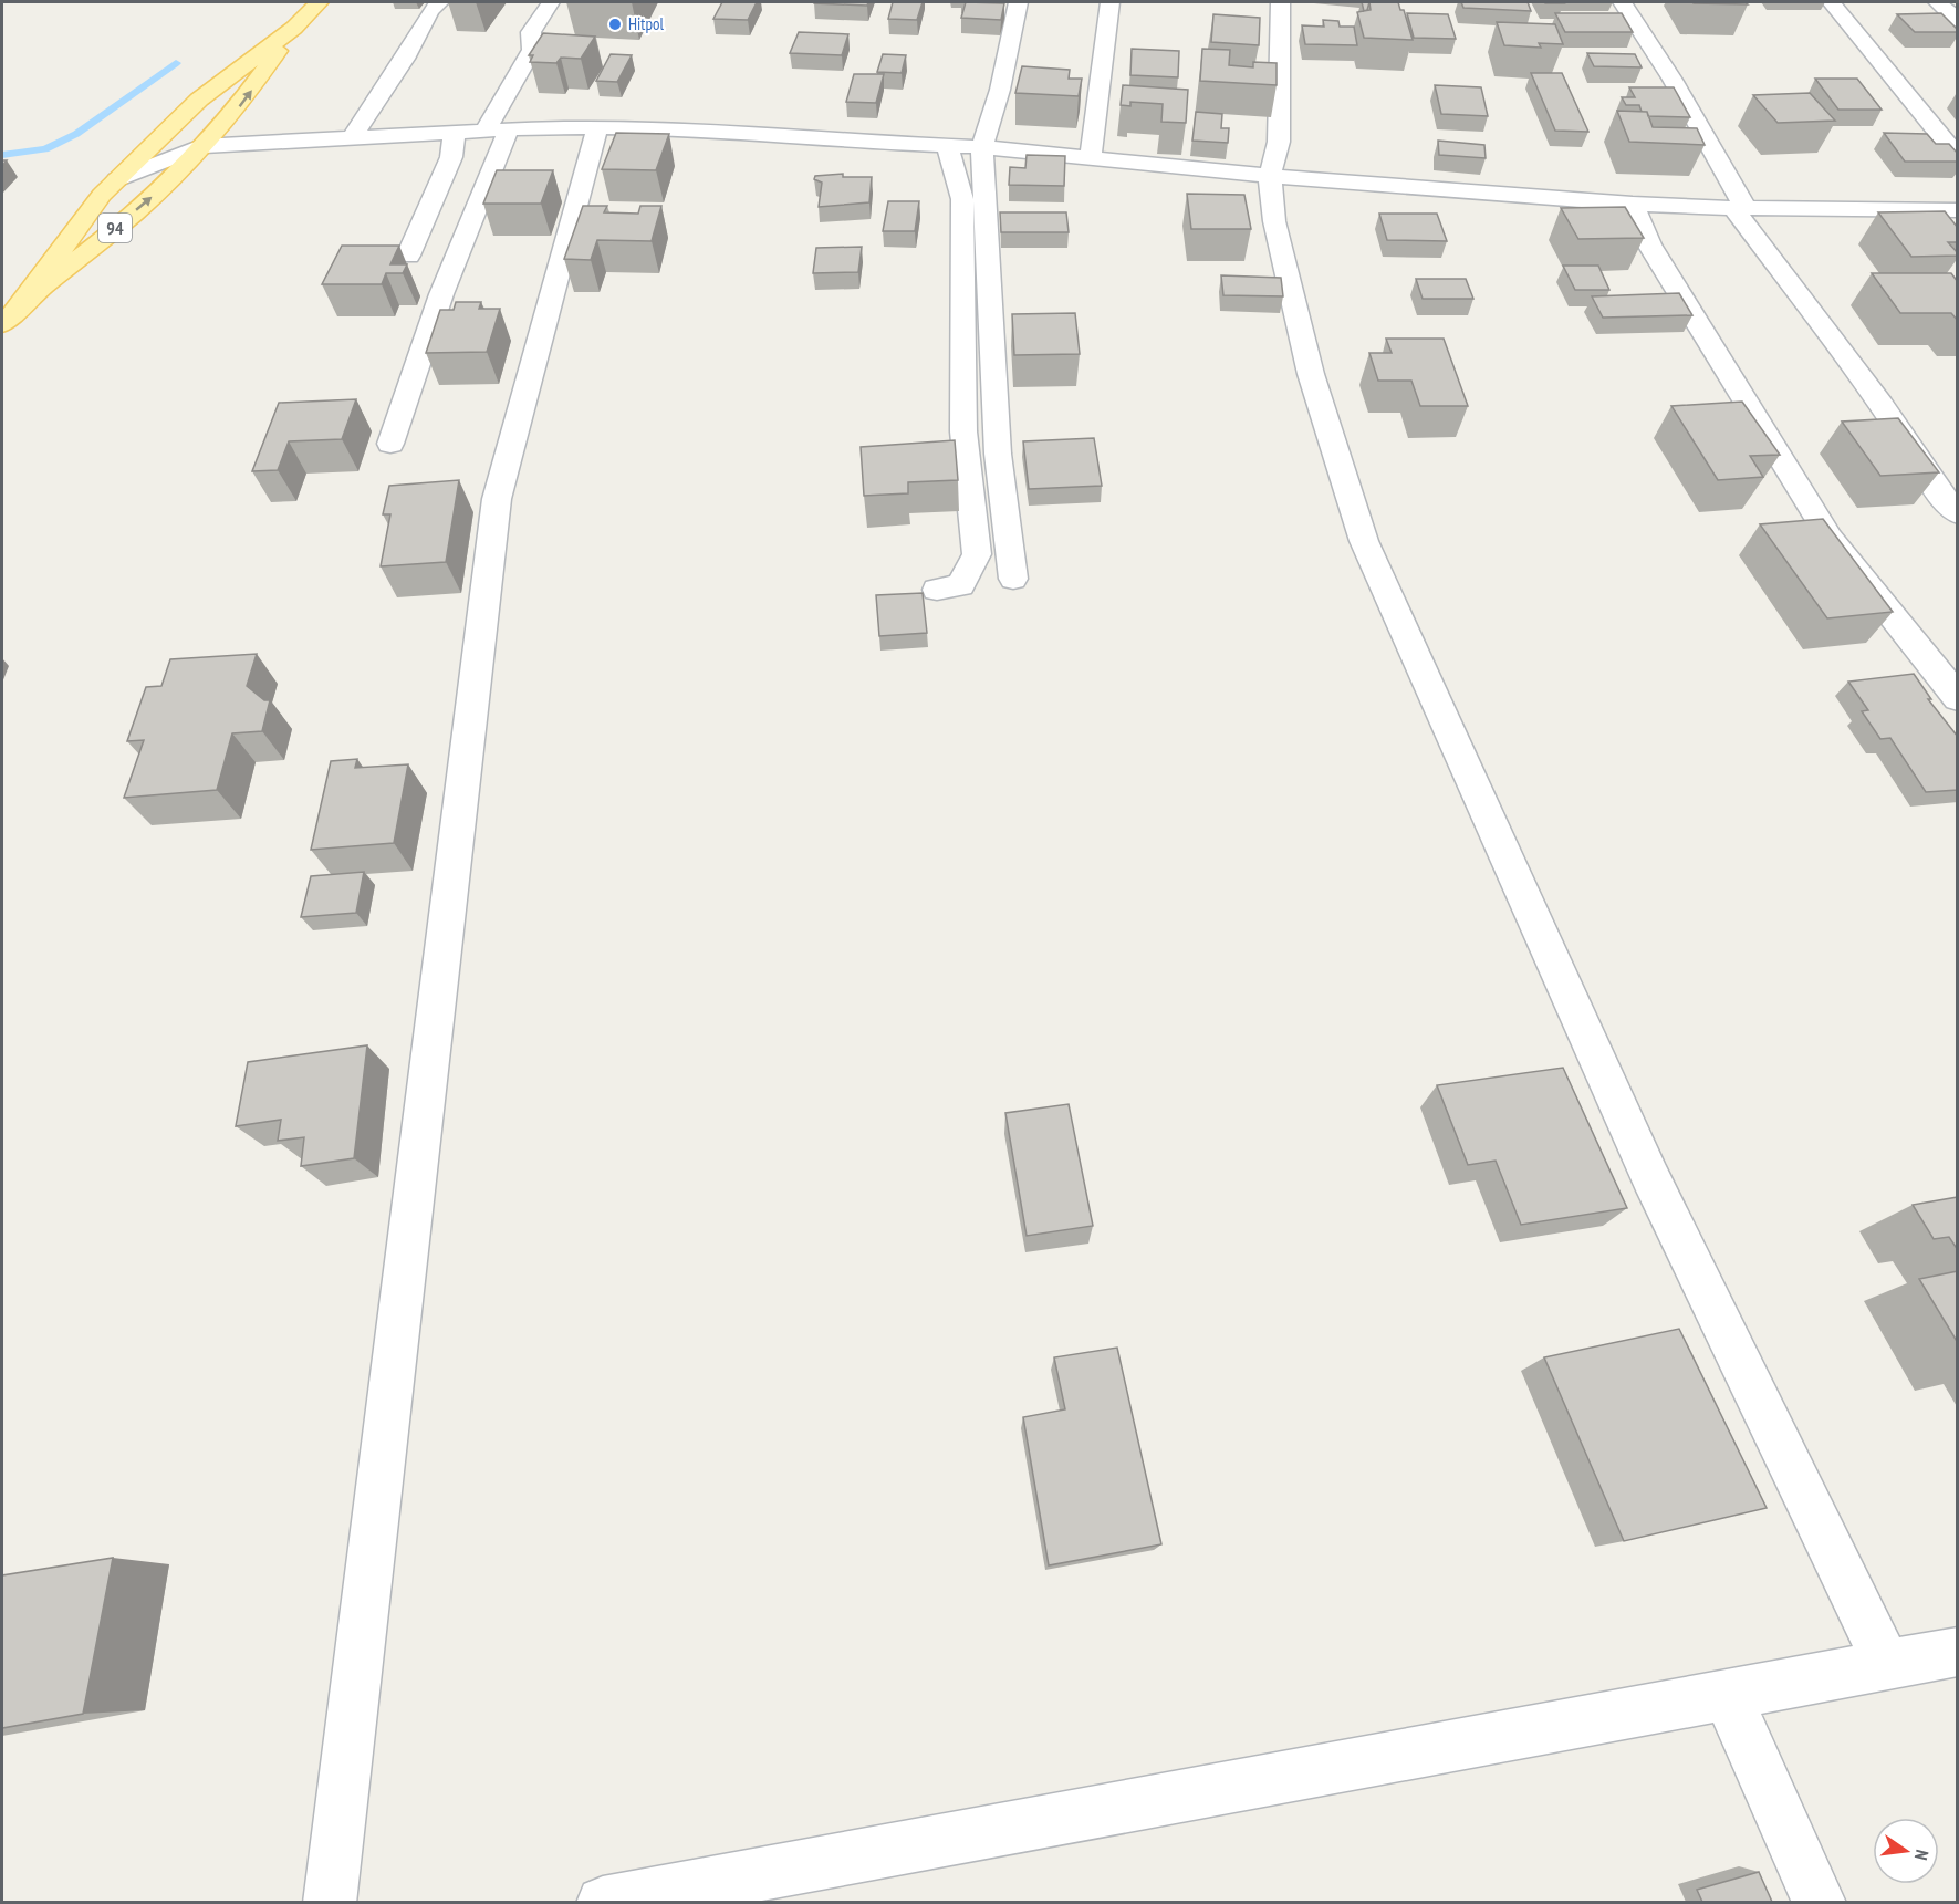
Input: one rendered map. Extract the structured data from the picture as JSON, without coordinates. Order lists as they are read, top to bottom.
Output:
{
  "streets": {
    "main road": ["94"]
  },
  "places": ["Hitpol"],
  "north": "right"
}
